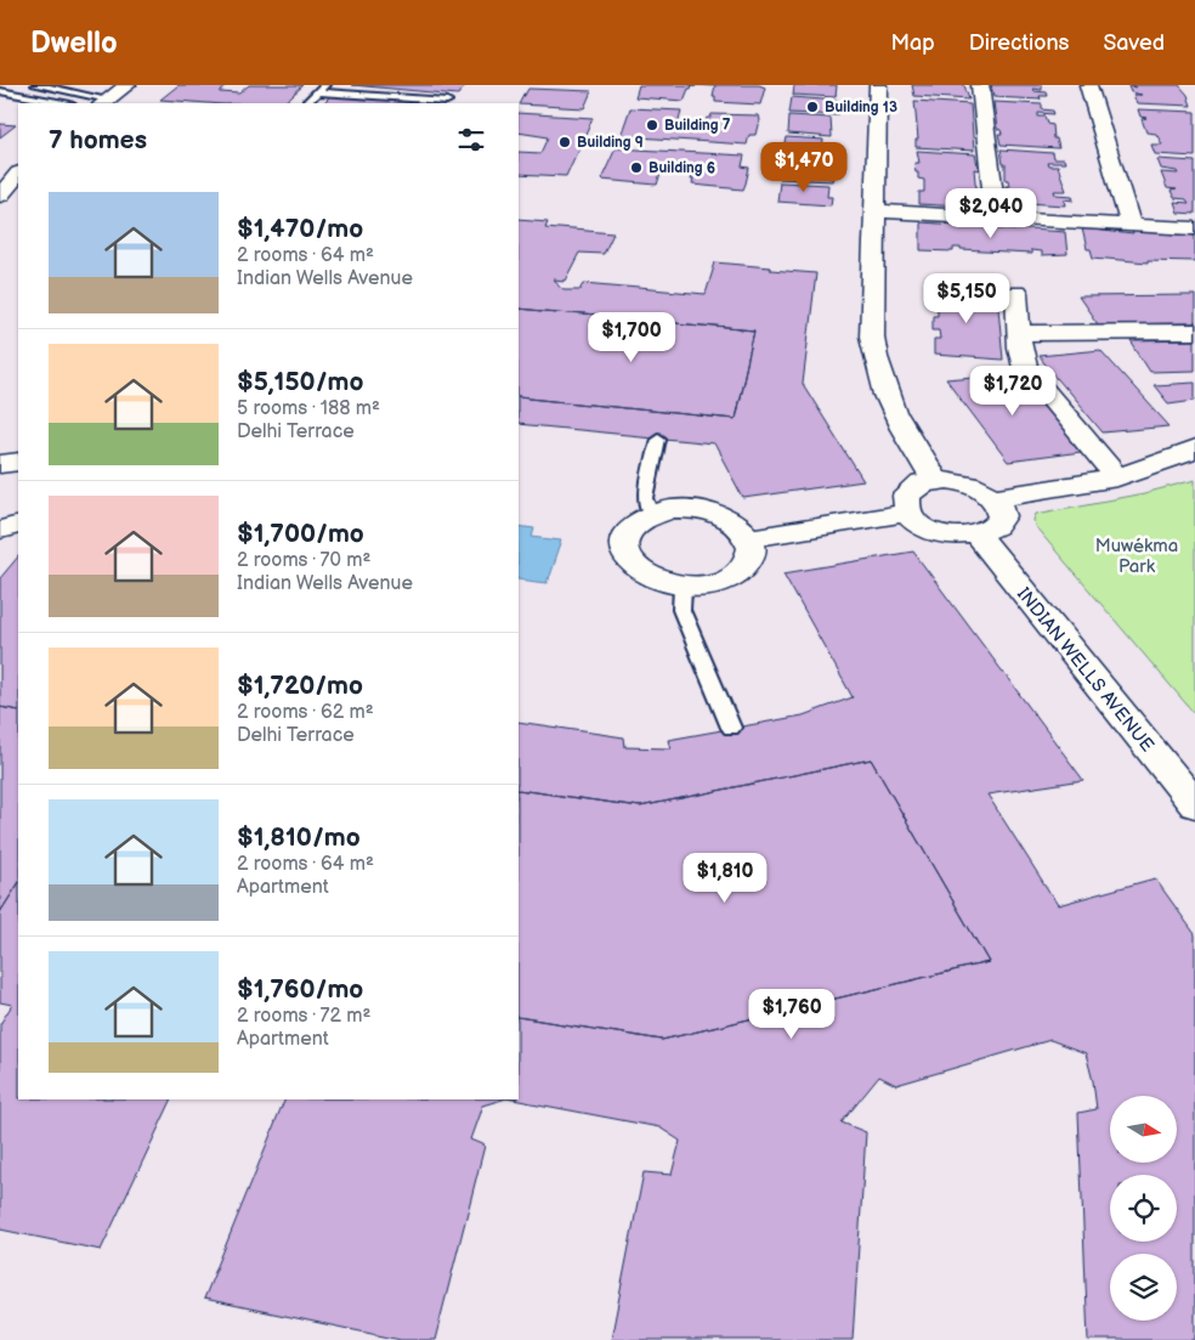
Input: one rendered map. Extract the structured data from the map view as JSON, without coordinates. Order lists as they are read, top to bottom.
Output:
{
  "streets": {
    "street": ["INDIAN WELLS AVENUE"]
  },
  "parks": ["Muwékma Park"],
  "places": [
    "Building 13",
    "Building 7",
    "Building 9",
    "Building 6"
  ],
  "north": "right",
  "page": {
    "header": "Dwello",
    "nav": ["Map", "Directions", "Saved"],
    "heading": "7 homes",
    "price": [
      "$1,470",
      "$2,040",
      "$5,150",
      "$1,700",
      "$1,720",
      "$1,810",
      "$1,760"
    ],
    "list": [
      {
        "name": "$1,470/mo",
        "note": "2 rooms · 64 m² · Indian Wells Avenue"
      },
      {
        "name": "$5,150/mo",
        "note": "5 rooms · 188 m² · Delhi Terrace"
      },
      {
        "name": "$1,700/mo",
        "note": "2 rooms · 70 m² · Indian Wells Avenue"
      },
      {
        "name": "$1,720/mo",
        "note": "2 rooms · 62 m² · Delhi Terrace"
      },
      {
        "name": "$1,810/mo",
        "note": "2 rooms · 64 m² · Apartment"
      },
      {
        "name": "$1,760/mo",
        "note": "2 rooms · 72 m² · Apartment"
      }
    ]
  }
}
